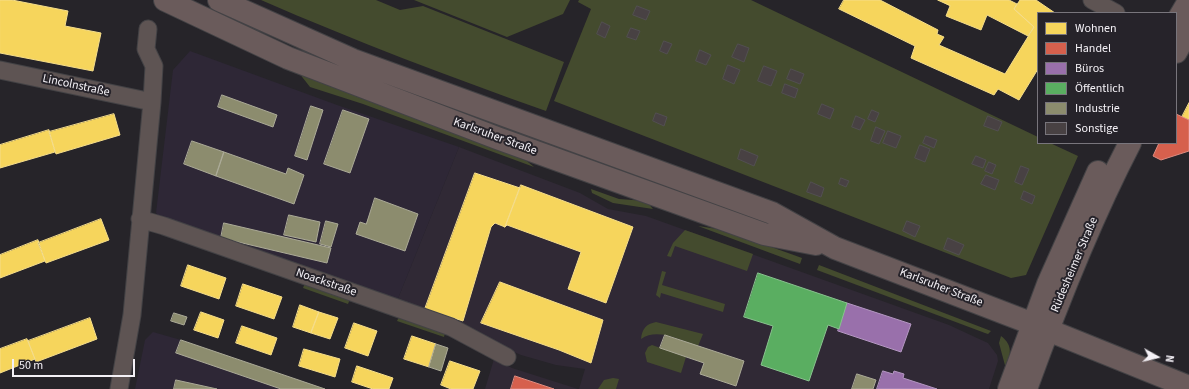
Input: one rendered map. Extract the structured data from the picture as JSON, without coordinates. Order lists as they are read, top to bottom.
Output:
{
  "streets": {
    "main road": ["Karlsruher Straße", "Rüdesheimer Straße"],
    "street": ["Lincolnstraße", "Noackstraße"]
  },
  "crossings": [
    ["Karlsruher Straße", "Rüdesheimer Straße"]
  ],
  "legend": [
    "Wohnen",
    "Handel",
    "Büros",
    "Öffentlich",
    "Industrie",
    "Sonstige"
  ],
  "scale_bar": "50 m",
  "north": "right"
}
